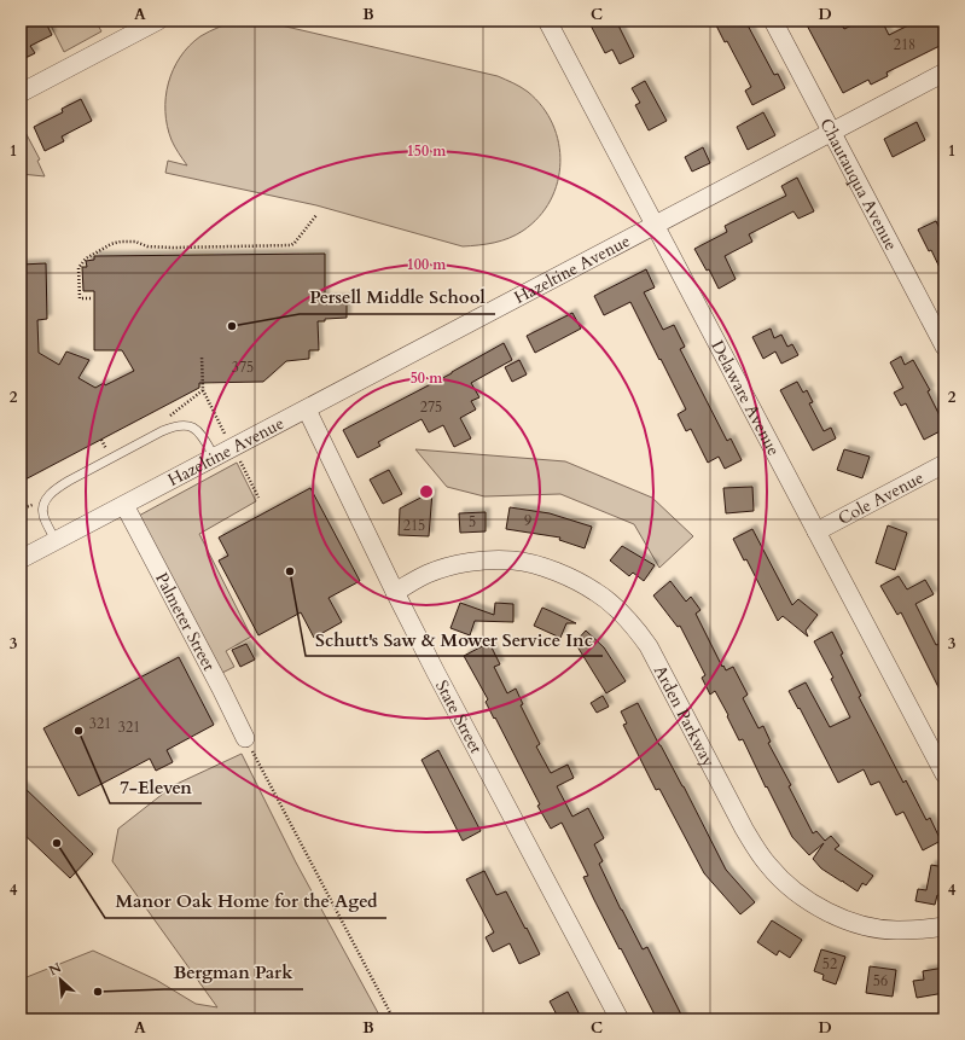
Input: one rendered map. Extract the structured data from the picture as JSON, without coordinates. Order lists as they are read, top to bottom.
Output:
{
  "streets": {
    "street": [
      "Chautauqua Avenue",
      "Hazeltine Avenue",
      "Delaware Avenue",
      "Cole Avenue",
      "Palmeter Street",
      "Arden Parkway",
      "State Street"
    ]
  },
  "crossings": [
    ["Chautauqua Avenue", "Hazeltine Avenue"],
    ["Hazeltine Avenue", "Delaware Avenue"],
    ["Hazeltine Avenue", "Palmeter Street"],
    ["Hazeltine Avenue", "State Street"],
    ["Delaware Avenue", "Cole Avenue"],
    ["Arden Parkway", "State Street"]
  ],
  "places": [
    "Persell Middle School",
    "Schutt's Saw & Mower Service Inc",
    "7-Eleven",
    "Manor Oak Home for the Aged",
    "Bergman Park"
  ],
  "house_numbers": [
    "218",
    "375",
    "275",
    "9",
    "5",
    "215",
    "321",
    "321",
    "52",
    "56"
  ],
  "north": "top left",
  "grid": {
    "columns": [
      "A",
      "B",
      "C",
      "D"
    ],
    "rows": [
      "1",
      "2",
      "3",
      "4"
    ]
  },
  "rings": ["150 m", "100 m", "50 m"]
}
